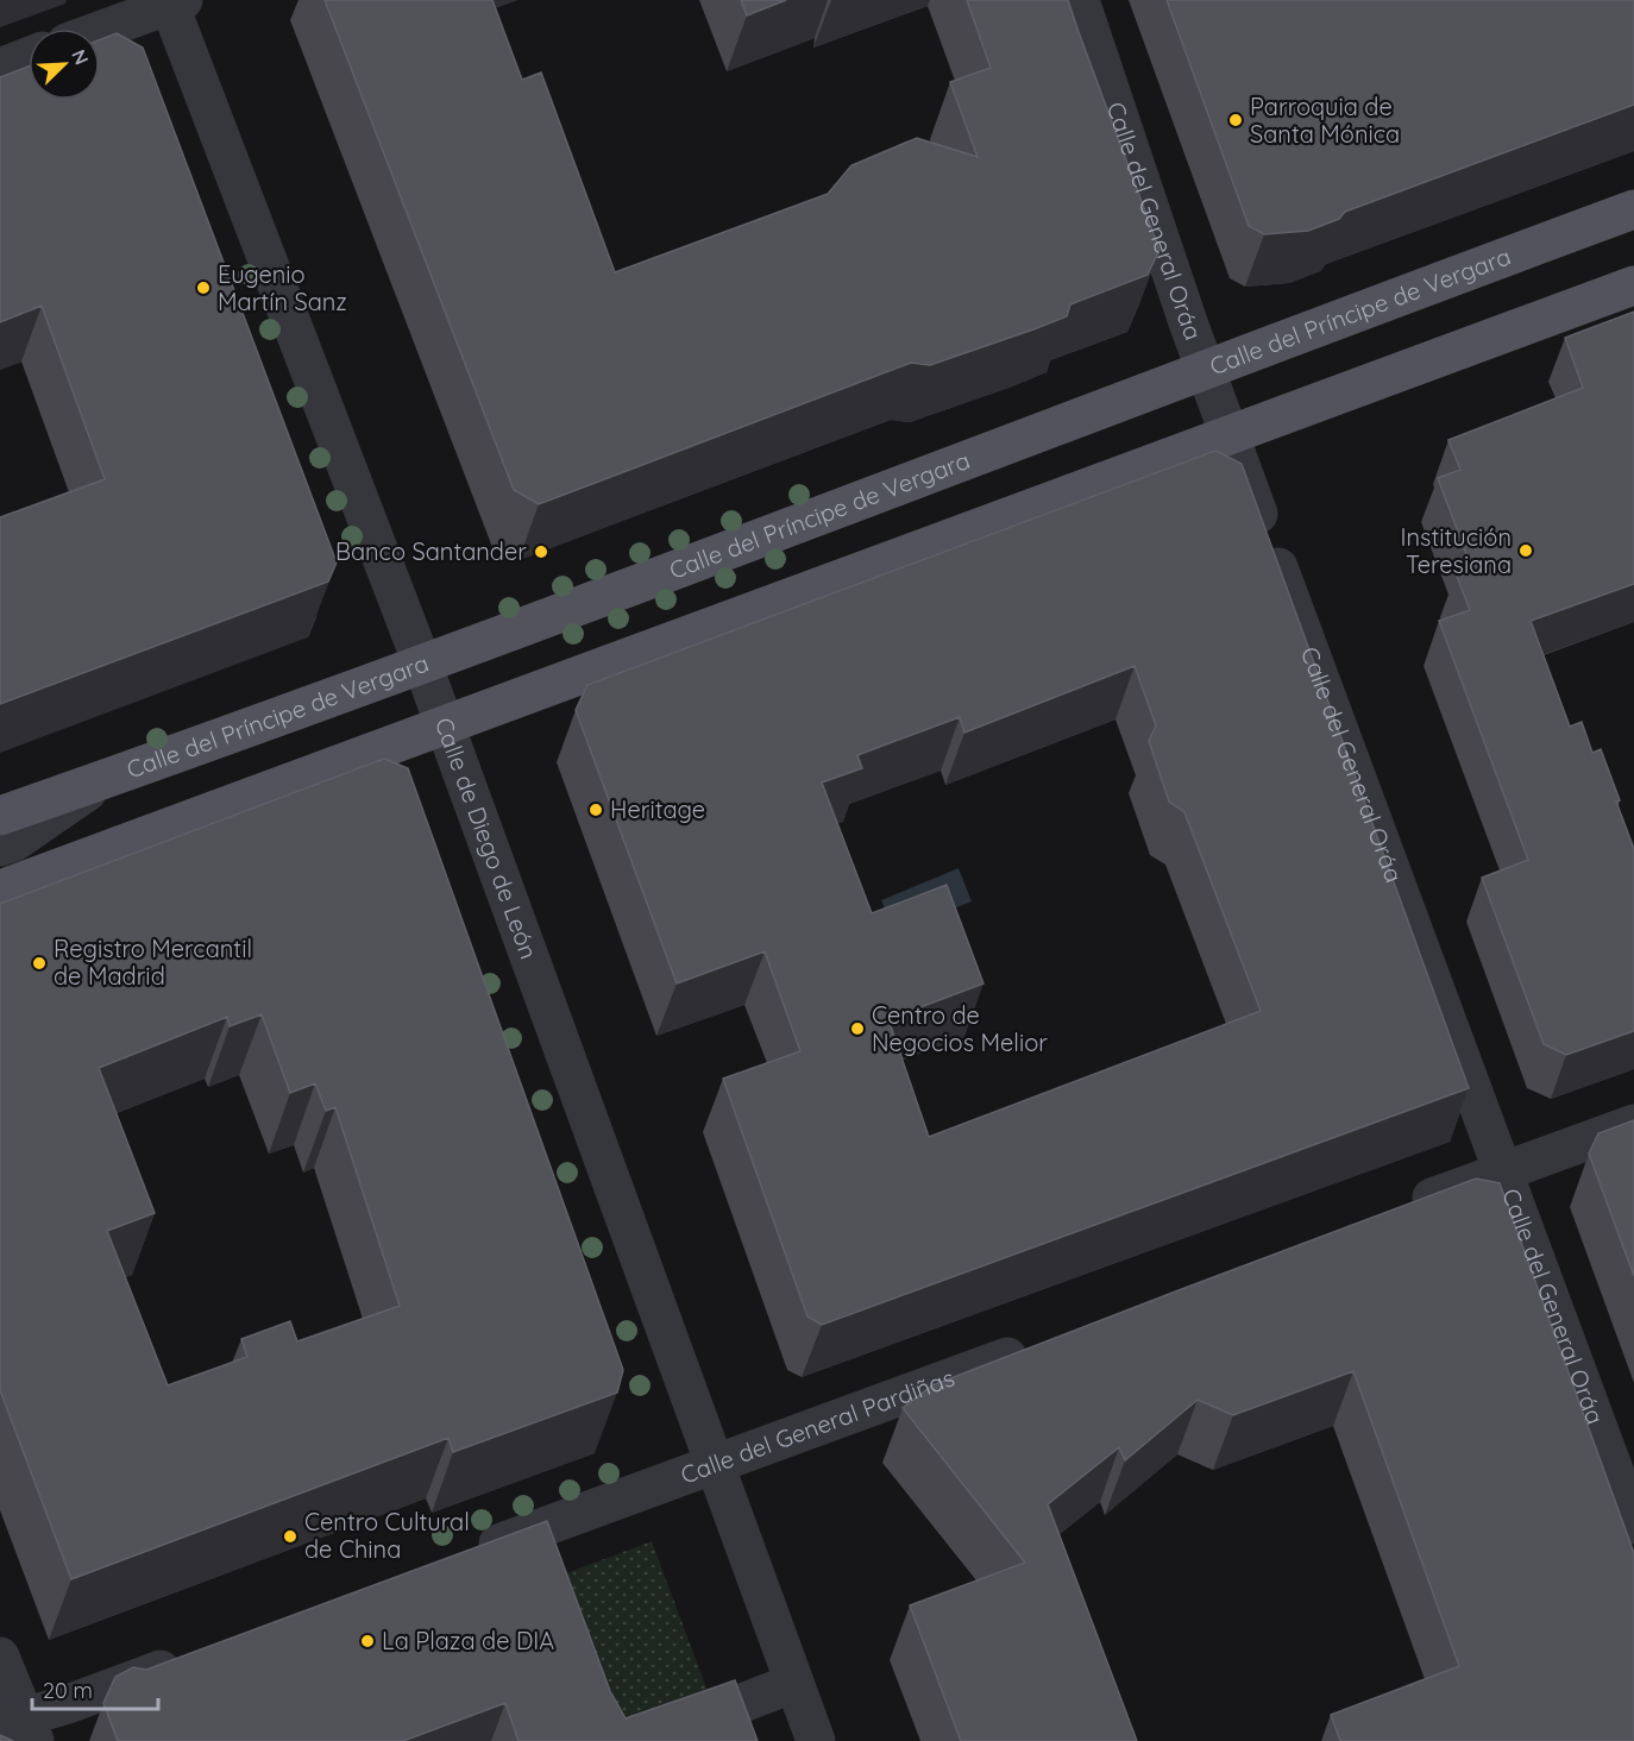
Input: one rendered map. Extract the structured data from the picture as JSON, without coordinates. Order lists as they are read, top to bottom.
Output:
{
  "streets": {
    "main road": ["Calle del Príncipe de Vergara"],
    "street": ["Calle del General Oráa", "Calle de Diego de León", "Calle del General Pardiñas"]
  },
  "crossings": [
    ["Calle del General Oráa", "Calle del Príncipe de Vergara"],
    ["Calle del Príncipe de Vergara", "Calle de Diego de León"],
    ["Calle de Diego de León", "Calle del General Pardiñas"]
  ],
  "places": [
    "Parroquia de Santa Mónica",
    "Eugenio Martín Sanz",
    "Institución Teresiana",
    "Banco Santander",
    "Heritage",
    "Registro Mercantil de Madrid",
    "Centro de Negocios Melior",
    "Centro Cultural de China",
    "La Plaza de DIA"
  ],
  "scale_bar": "20 m",
  "north": "top right"
}
